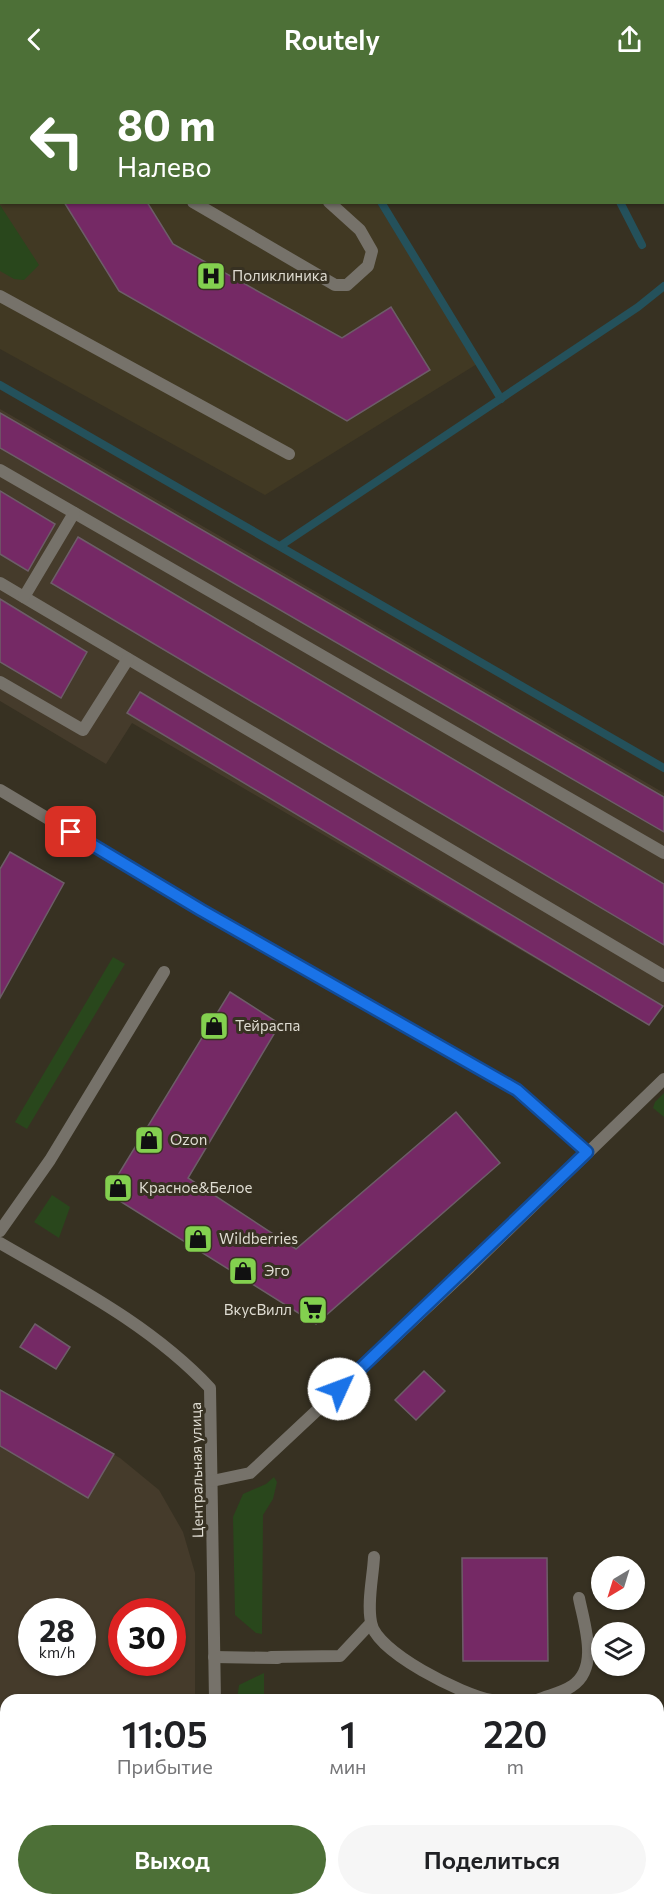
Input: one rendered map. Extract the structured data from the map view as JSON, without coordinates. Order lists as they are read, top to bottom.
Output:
{
  "streets": {
    "street": ["Центральная улица"]
  },
  "places": {
    "hospital": ["Поликлиника"],
    "shop": [
      "Тейраспа",
      "Ozon",
      "Красное&Белое",
      "Wildberries",
      "Эго"
    ],
    "supermarket": ["ВкусВилл"]
  },
  "north": "bottom left",
  "page": {
    "header": "Routely",
    "turn": ["80 m", "Налево"],
    "speed": "28 km/h",
    "limit": "30",
    "eta": [
      "11:05",
      "Прибытие",
      "1",
      "мин",
      "220",
      "m"
    ],
    "buttons": ["Выход", "Поделиться"]
  }
}
